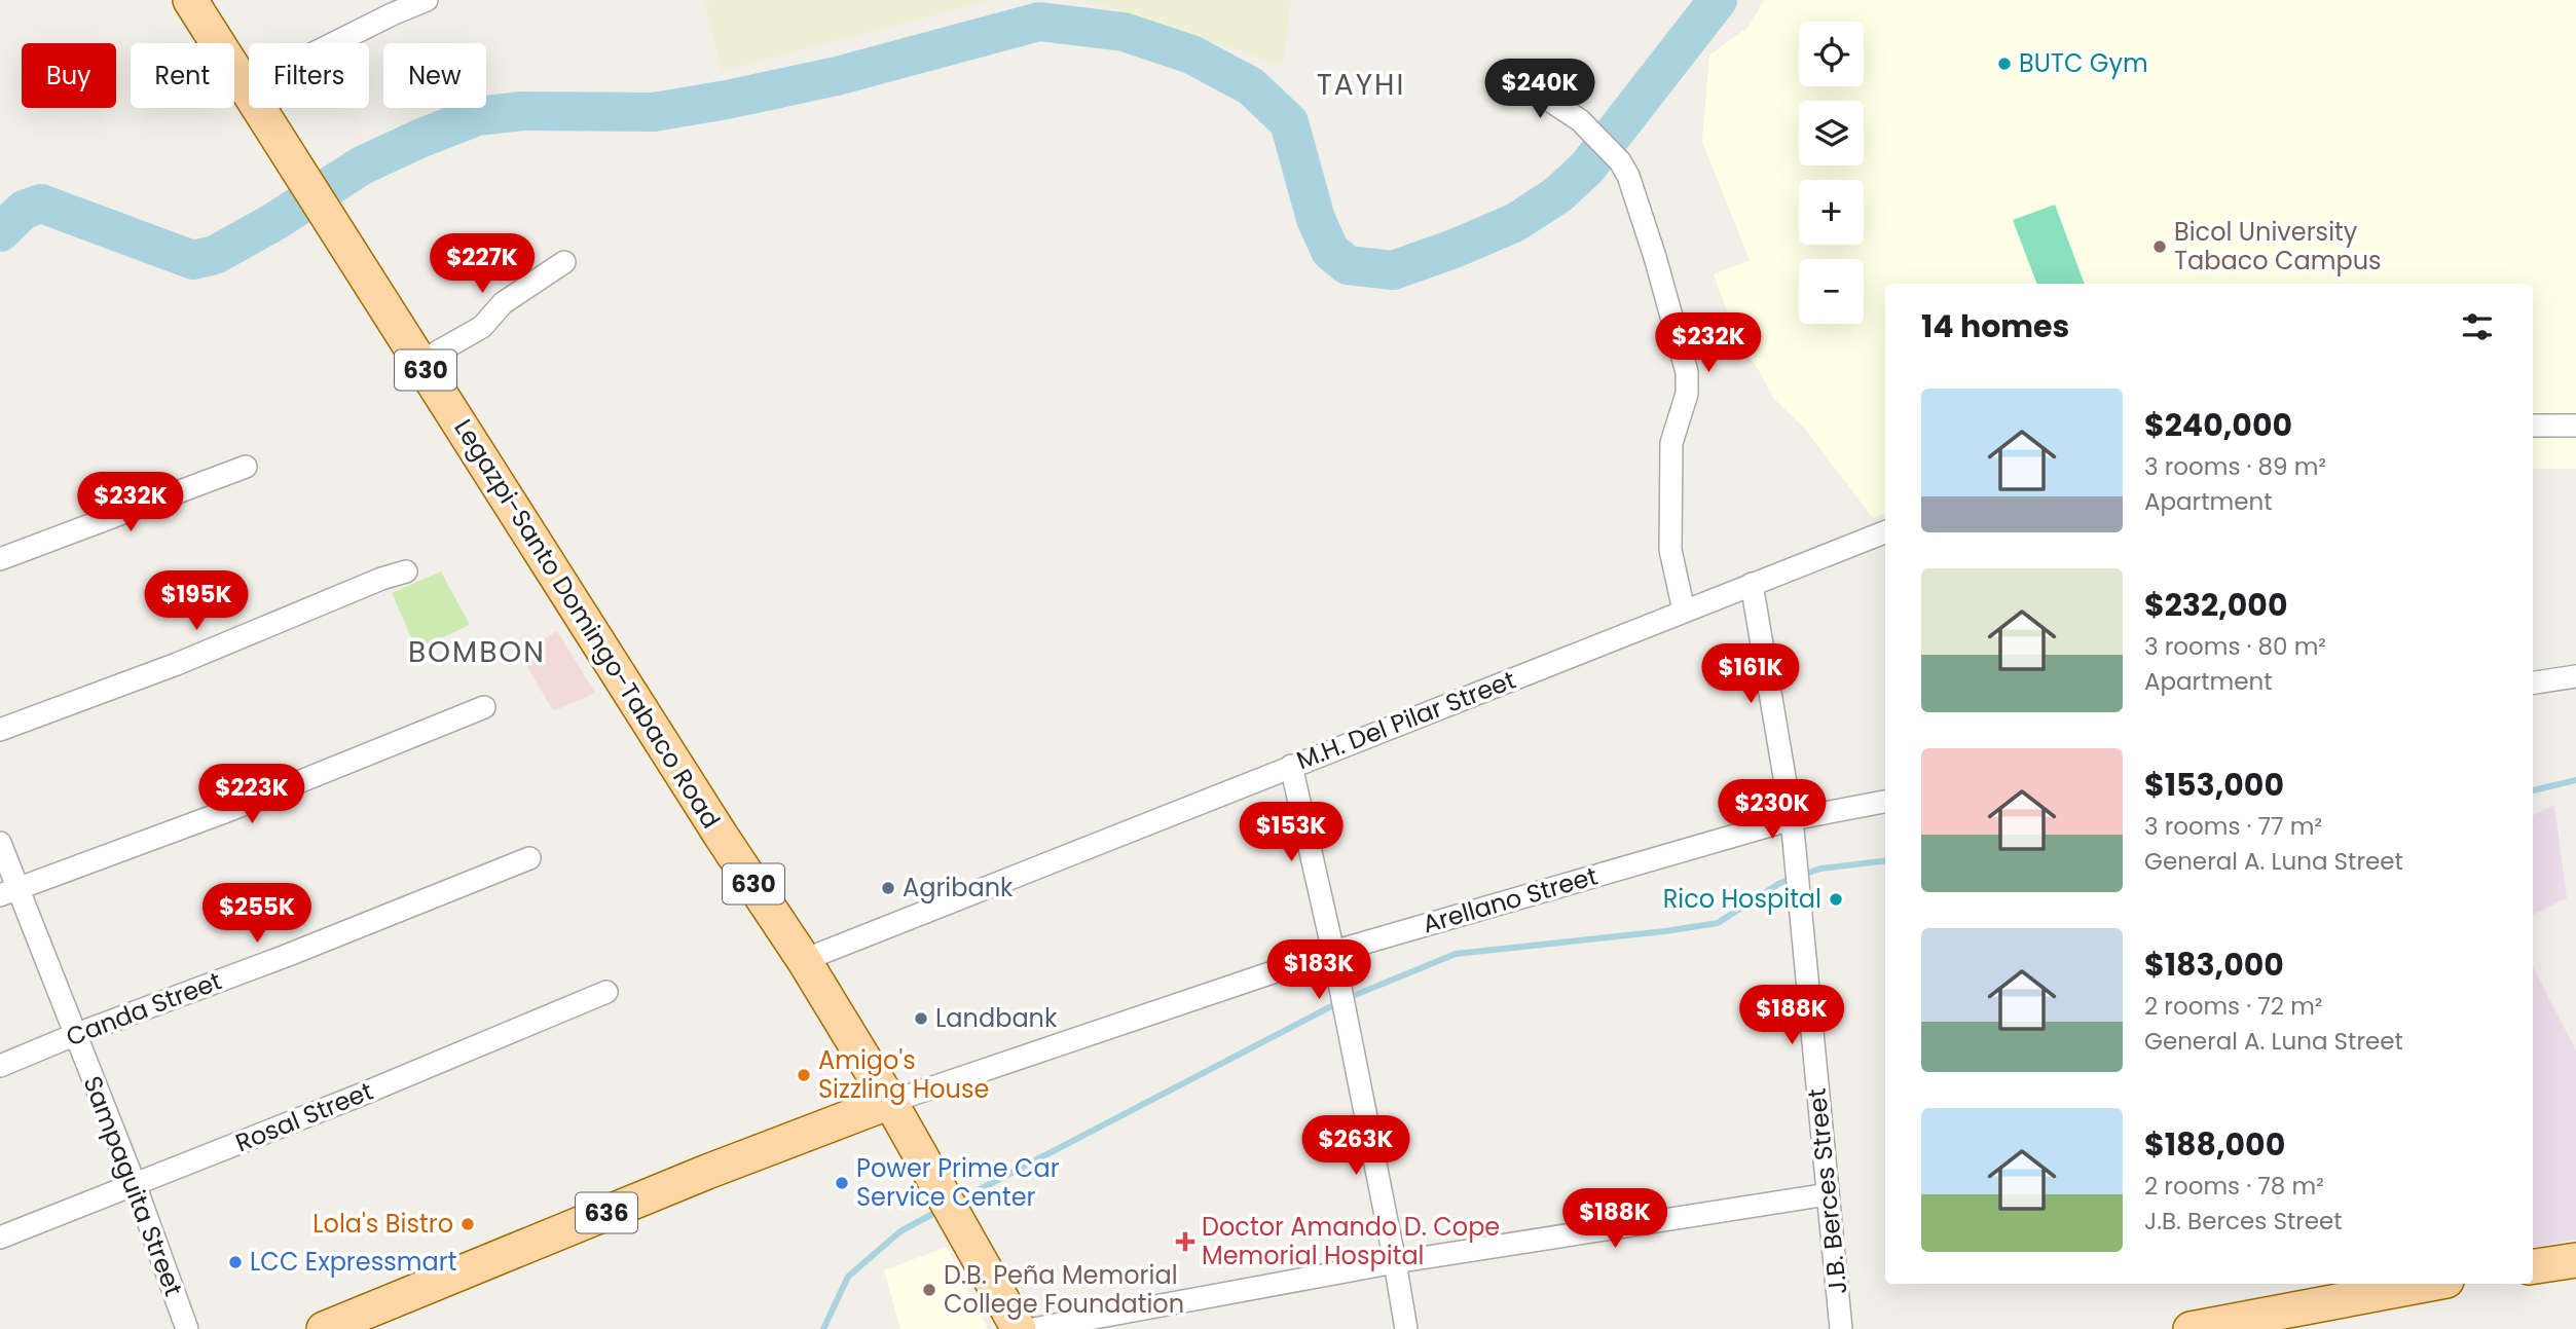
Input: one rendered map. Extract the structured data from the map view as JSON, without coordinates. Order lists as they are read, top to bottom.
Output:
{
  "streets": {
    "main road": ["630", "Legazpi-Santo Domingo-Tabaco Road", "636"],
    "street": [
      "M.H. Del Pilar Street",
      "Arellano Street",
      "Canda Street",
      "Rosal Street",
      "Sampaguita Street",
      "J.B. Berces Street"
    ]
  },
  "crossings": [
    ["630", "Legazpi-Santo Domingo-Tabaco Road"],
    ["630", "Arellano Street"],
    ["630", "636"],
    ["Legazpi-Santo Domingo-Tabaco Road", "M.H. Del Pilar Street"],
    ["Legazpi-Santo Domingo-Tabaco Road", "Arellano Street"],
    ["Legazpi-Santo Domingo-Tabaco Road", "636"],
    ["M.H. Del Pilar Street", "J.B. Berces Street"],
    ["Arellano Street", "J.B. Berces Street"],
    ["Arellano Street", "636"],
    ["Canda Street", "Sampaguita Street"],
    ["Rosal Street", "Sampaguita Street"]
  ],
  "districts": ["TAYHI", "BOMBON"],
  "places": {
    "other": [
      "BUTC Gym",
      "Bicol University Tabaco Campus",
      "Agribank",
      "Rico Hospital",
      "Landbank",
      "Amigo's Sizzling House",
      "Power Prime Car Service Center",
      "Lola's Bistro",
      "LCC Expressmart",
      "D.B. Peña Memorial College Foundation"
    ],
    "health": ["Doctor Amando D. Cope Memorial Hospital"]
  },
  "page": {
    "map_buttons": ["+", "−"],
    "chip": [
      "Buy",
      "Rent",
      "Filters",
      "New"
    ],
    "price": [
      "$240K",
      "$227K",
      "$232K",
      "$232K",
      "$195K",
      "$161K",
      "$223K",
      "$230K",
      "$153K",
      "$255K",
      "$183K",
      "$188K",
      "$263K",
      "$188K"
    ],
    "heading": "14 homes",
    "list": [
      {
        "name": "$240,000",
        "note": "3 rooms · 89 m² · Apartment"
      },
      {
        "name": "$232,000",
        "note": "3 rooms · 80 m² · Apartment"
      },
      {
        "name": "$153,000",
        "note": "3 rooms · 77 m² · General A. Luna Street"
      },
      {
        "name": "$183,000",
        "note": "2 rooms · 72 m² · General A. Luna Street"
      },
      {
        "name": "$188,000",
        "note": "2 rooms · 78 m² · J.B. Berces Street"
      }
    ]
  }
}
